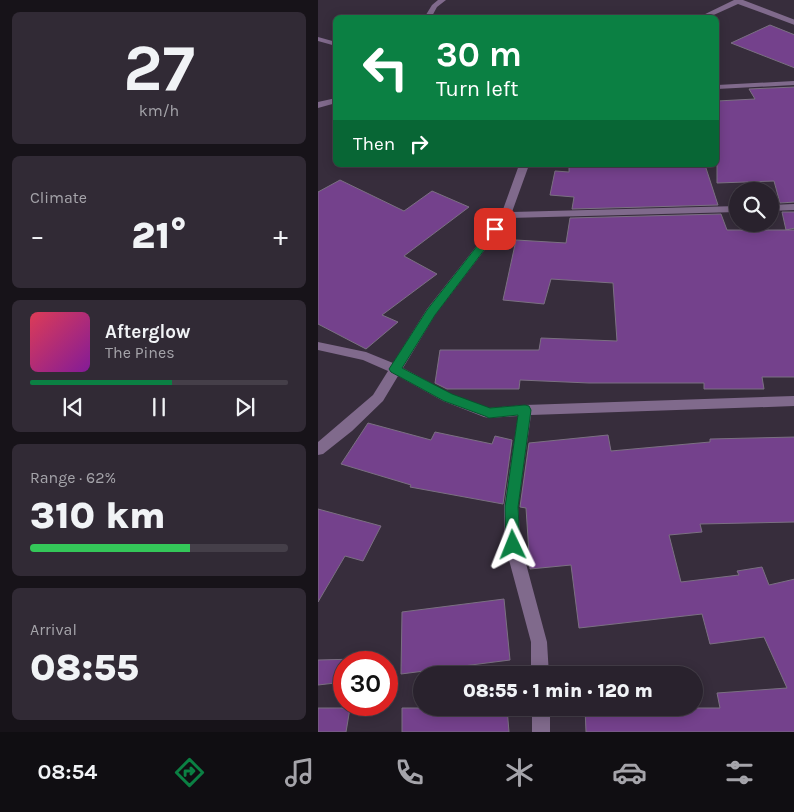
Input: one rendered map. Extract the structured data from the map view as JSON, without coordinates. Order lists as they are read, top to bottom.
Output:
{
  "page": {
    "tile": [
      ["27", "km/h"],
      "Climate",
      ["Range · 62%", "310 km"],
      ["Arrival", "08:55"]
    ],
    "turn": ["30 m", "Turn left"],
    "then": "Then",
    "heat": ["−", "21°", "+"],
    "song": ["Afterglow", "The Pines"],
    "limit": "30",
    "trip": "08:55 · 1 min · 120 m",
    "tabs": "08:54"
  }
}
